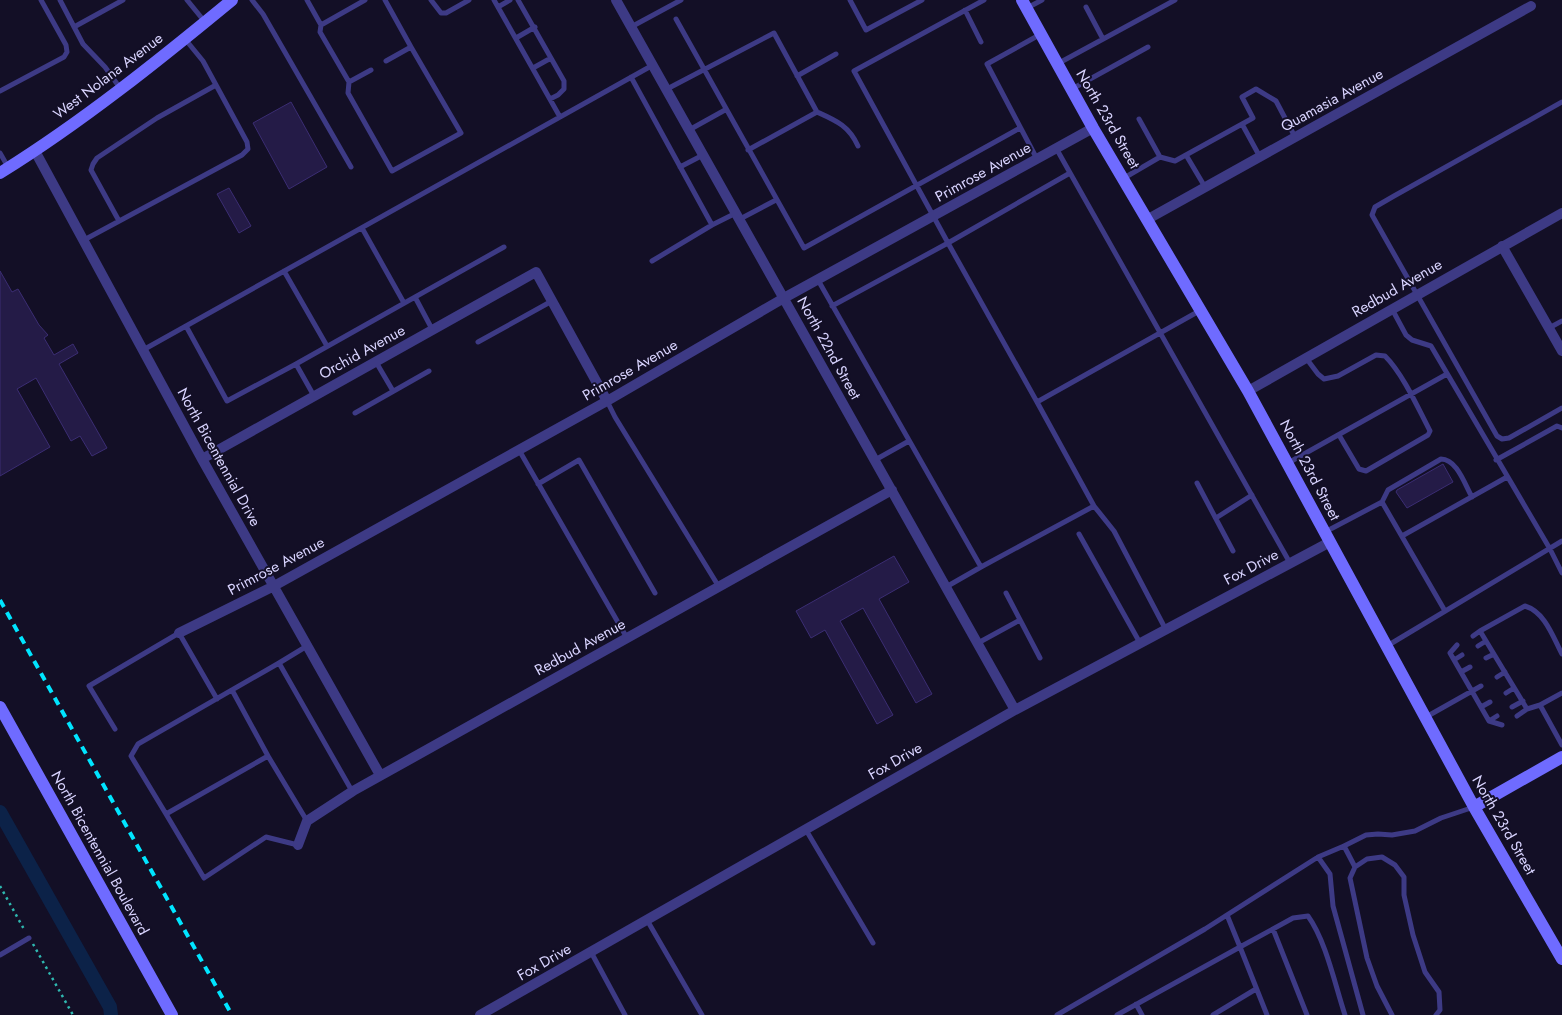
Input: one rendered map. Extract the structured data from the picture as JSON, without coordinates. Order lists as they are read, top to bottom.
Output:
{
  "streets": {
    "main road": ["West Nolana Avenue", "North 23rd Street", "North Bicentennial Boulevard"],
    "street": [
      "Quamasia Avenue",
      "Primrose Avenue",
      "Redbud Avenue",
      "North 22nd Street",
      "Orchid Avenue",
      "North Bicentennial Drive",
      "Fox Drive"
    ]
  },
  "crossings": [
    ["West Nolana Avenue", "North Bicentennial Drive"],
    ["Quamasia Avenue", "North 23rd Street"],
    ["North 23rd Street", "Primrose Avenue"],
    ["North 23rd Street", "Redbud Avenue"],
    ["North 23rd Street", "Fox Drive"],
    ["Primrose Avenue", "North 22nd Street"],
    ["Primrose Avenue", "North Bicentennial Drive"],
    ["Redbud Avenue", "North 22nd Street"],
    ["Redbud Avenue", "North Bicentennial Drive"],
    ["North 22nd Street", "Fox Drive"],
    ["Orchid Avenue", "North Bicentennial Drive"]
  ]
}
